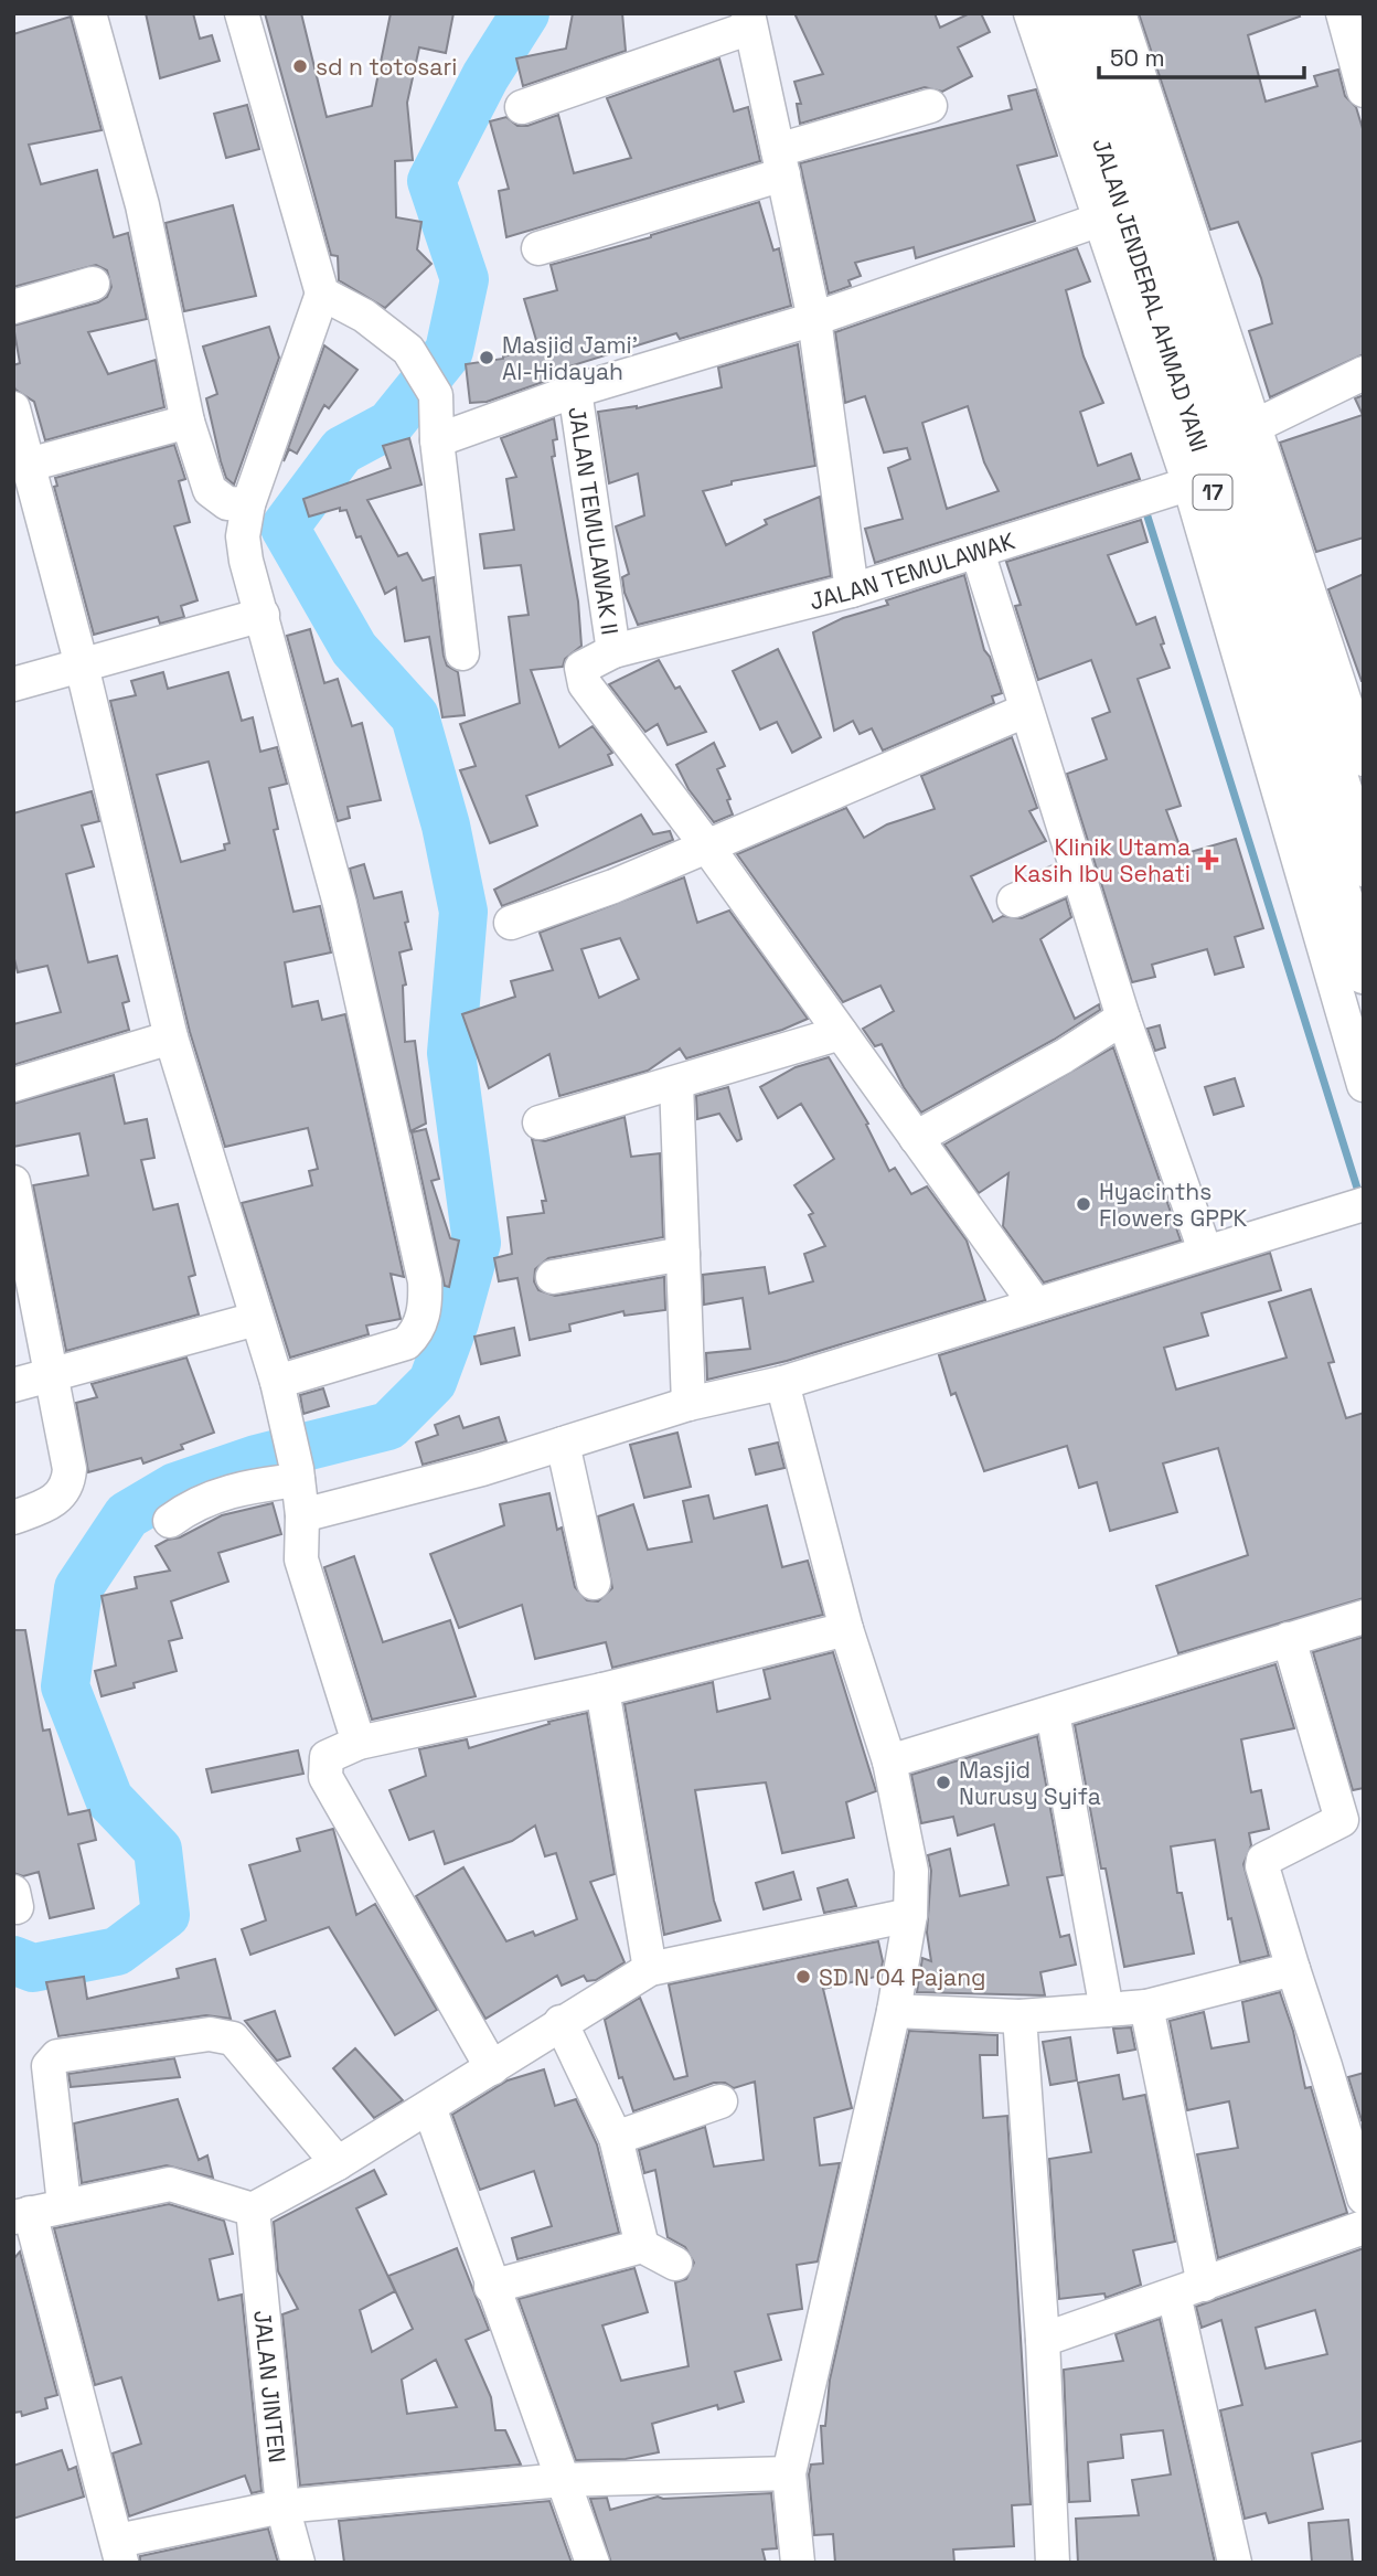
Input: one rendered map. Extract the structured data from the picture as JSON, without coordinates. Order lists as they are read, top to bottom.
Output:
{
  "streets": {
    "highway": ["JALAN JENDERAL AHMAD YANI", "17"],
    "street": ["JALAN TEMULAWAK II", "JALAN TEMULAWAK", "JALAN JINTEN"]
  },
  "crossings": [
    ["JALAN JENDERAL AHMAD YANI", "JALAN TEMULAWAK"],
    ["JALAN TEMULAWAK II", "JALAN TEMULAWAK"]
  ],
  "places": {
    "other": [
      "sd n totosari",
      "Masjid Jami' Al-Hidayah",
      "Hyacinths Flowers GPPK",
      "Masjid Nurusy Syifa",
      "SD N 04 Pajang"
    ],
    "health": ["Klinik Utama Kasih Ibu Sehati"]
  },
  "scale_bar": "50 m"
}
